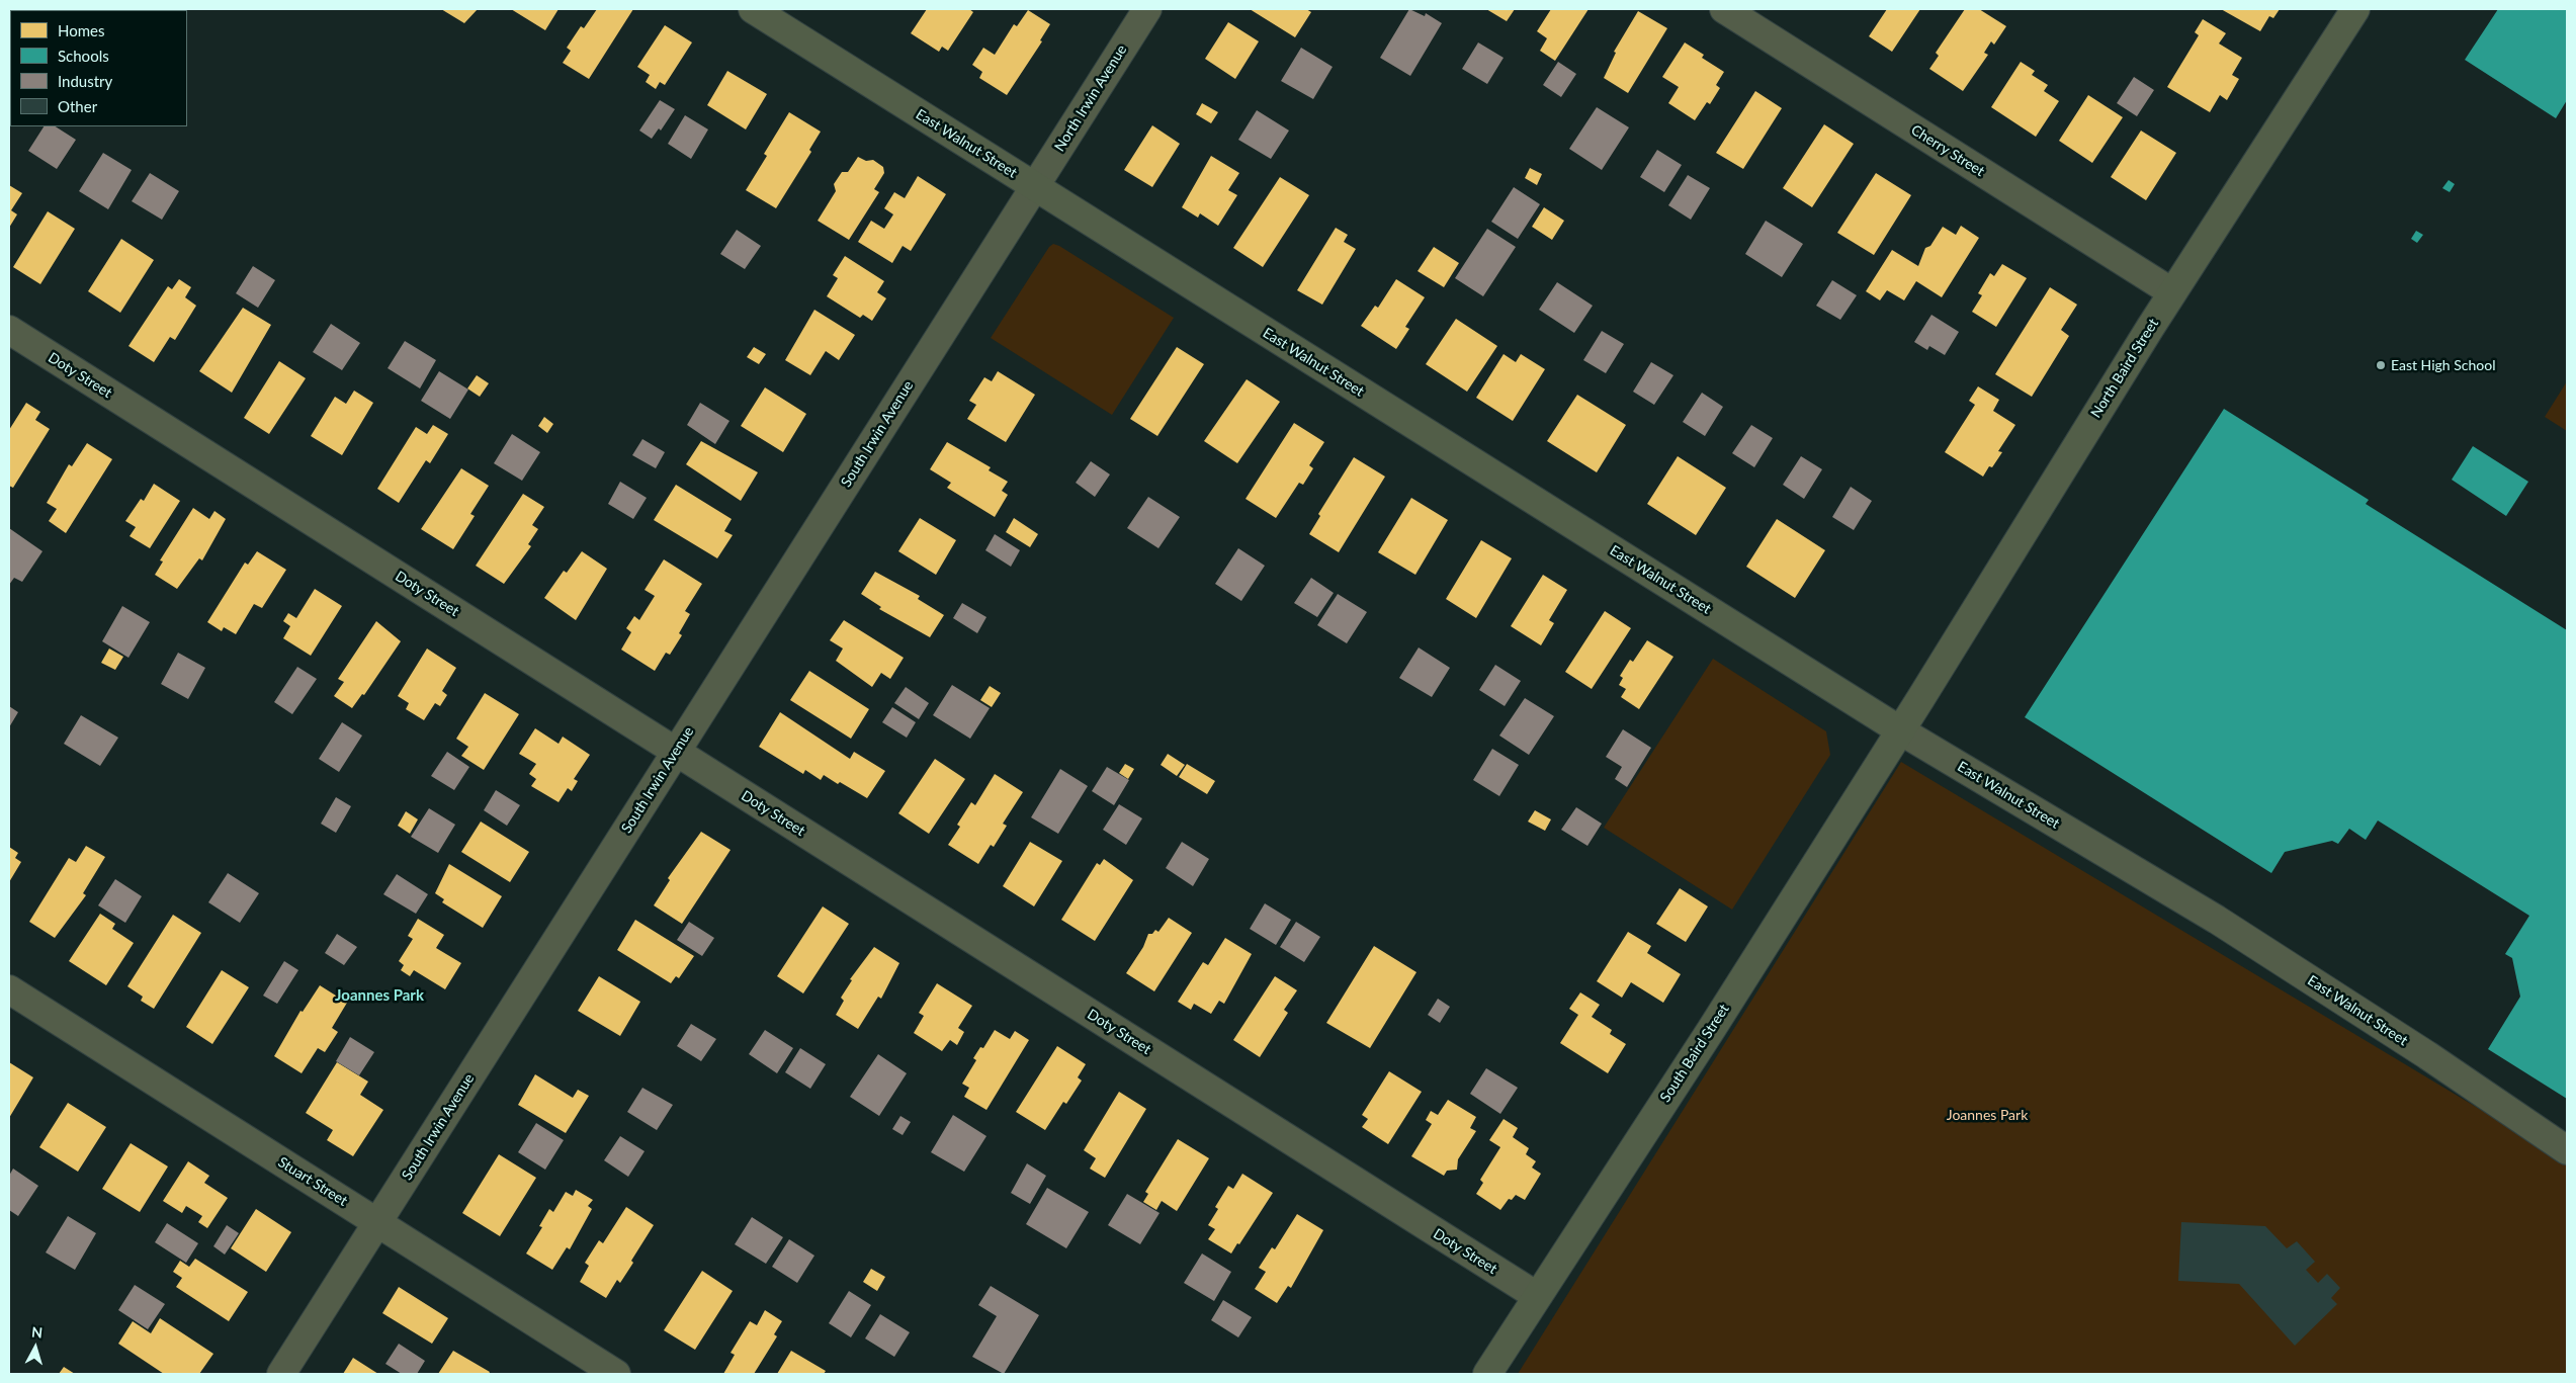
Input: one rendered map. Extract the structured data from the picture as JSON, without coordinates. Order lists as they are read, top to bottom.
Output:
{
  "streets": {
    "street": [
      "North Irwin Avenue",
      "East Walnut Street",
      "Cherry Street",
      "North Baird Street",
      "Doty Street",
      "South Irwin Avenue",
      "South Baird Street",
      "Stuart Street"
    ]
  },
  "crossings": [
    ["North Irwin Avenue", "East Walnut Street"],
    ["North Irwin Avenue", "South Irwin Avenue"],
    ["East Walnut Street", "North Baird Street"],
    ["East Walnut Street", "South Irwin Avenue"],
    ["East Walnut Street", "South Baird Street"],
    ["Cherry Street", "North Baird Street"],
    ["North Baird Street", "South Baird Street"],
    ["Doty Street", "South Irwin Avenue"],
    ["Doty Street", "South Baird Street"],
    ["South Irwin Avenue", "Stuart Street"]
  ],
  "districts": ["Joannes Park"],
  "parks": ["Joannes Park"],
  "places": ["East High School"],
  "legend": [
    "Homes",
    "Schools",
    "Industry",
    "Other"
  ],
  "north": "top"
}
